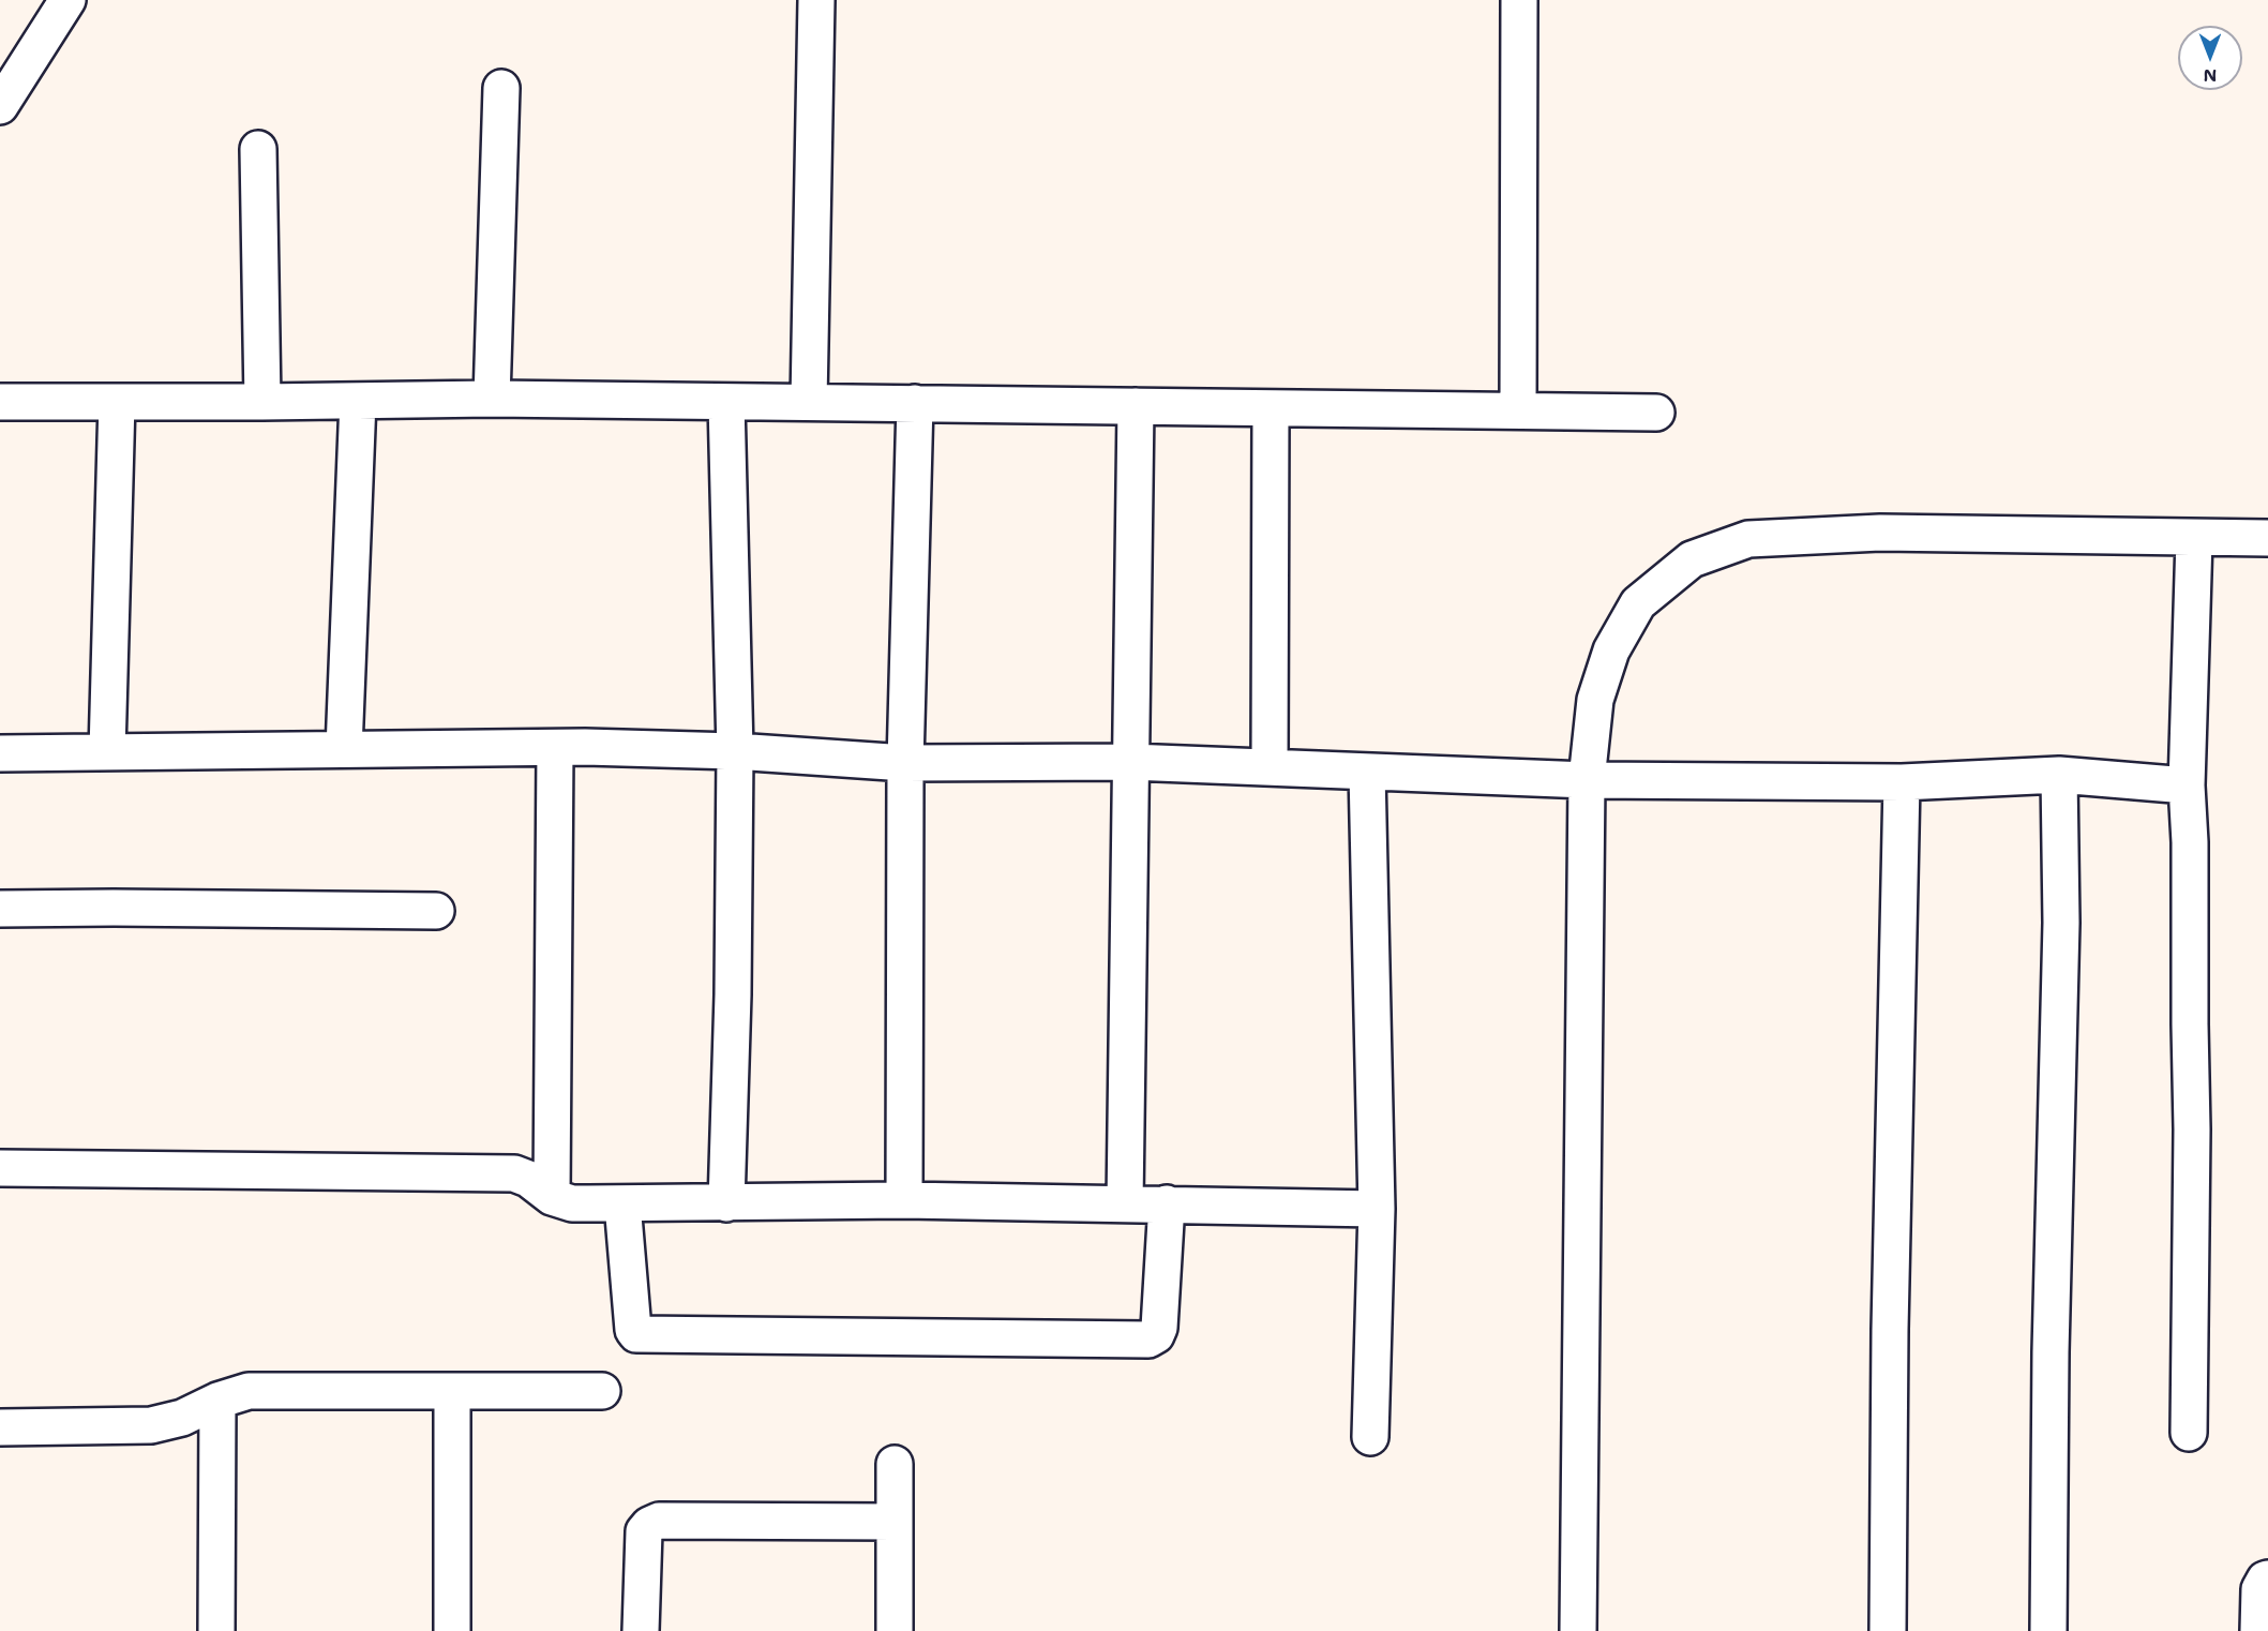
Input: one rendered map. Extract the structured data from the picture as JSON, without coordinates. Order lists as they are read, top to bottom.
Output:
{
  "north": "bottom"
}
